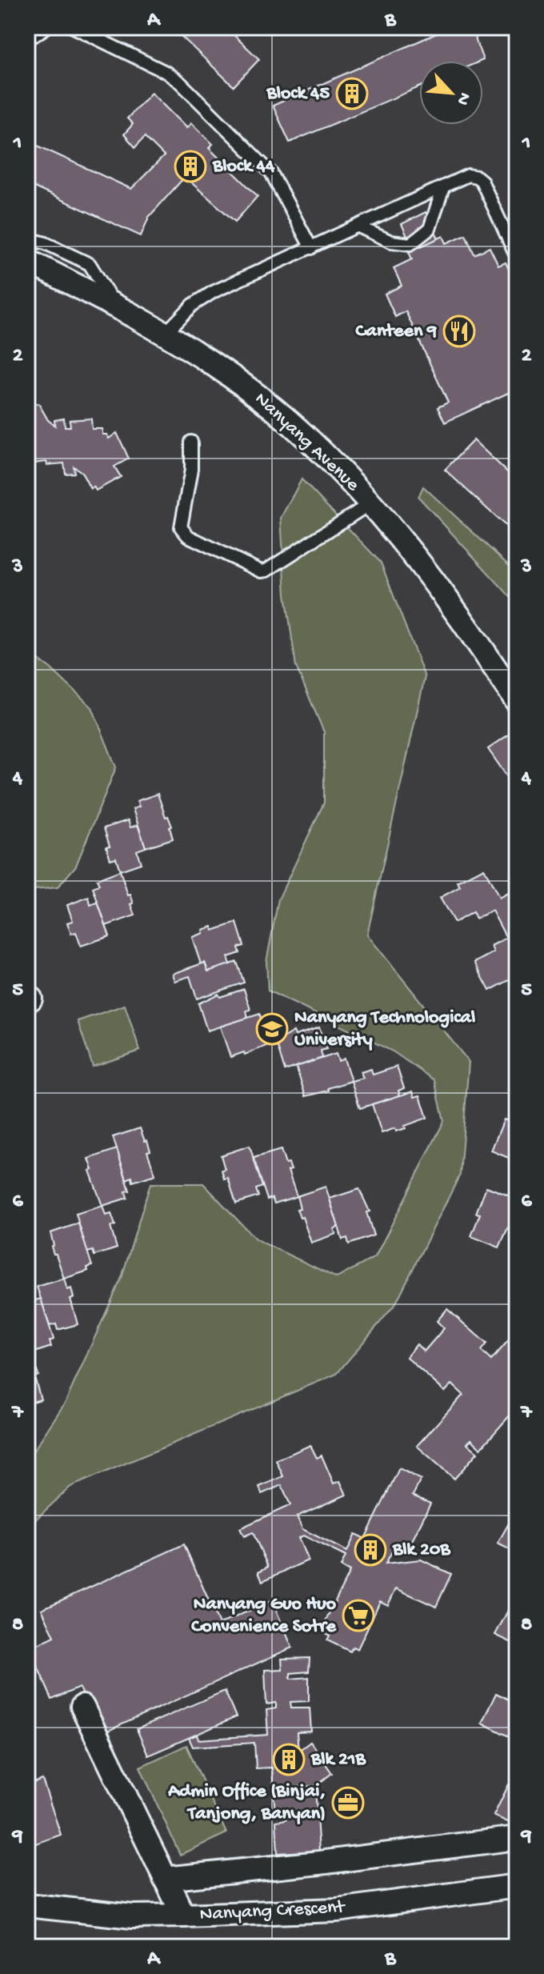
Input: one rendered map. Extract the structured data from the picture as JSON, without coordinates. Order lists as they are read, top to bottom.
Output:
{
  "streets": {
    "street": ["Nanyang Avenue", "Nanyang Crescent"]
  },
  "places": {
    "building": [
      "Block 45",
      "Block 44",
      "Blk 20B",
      "Blk 21B"
    ],
    "restaurant": ["Canteen 9"],
    "school or university": ["Nanyang Technological University"],
    "supermarket": ["Nanyang Guo Huo Convenience Sotre"],
    "office": ["Admin Office (Binjai, Tanjong, Banyan)"]
  },
  "north": "bottom right",
  "grid": {
    "columns": ["A", "B"],
    "rows": [
      "1",
      "2",
      "3",
      "4",
      "5",
      "6",
      "7",
      "8",
      "9"
    ]
  }
}
